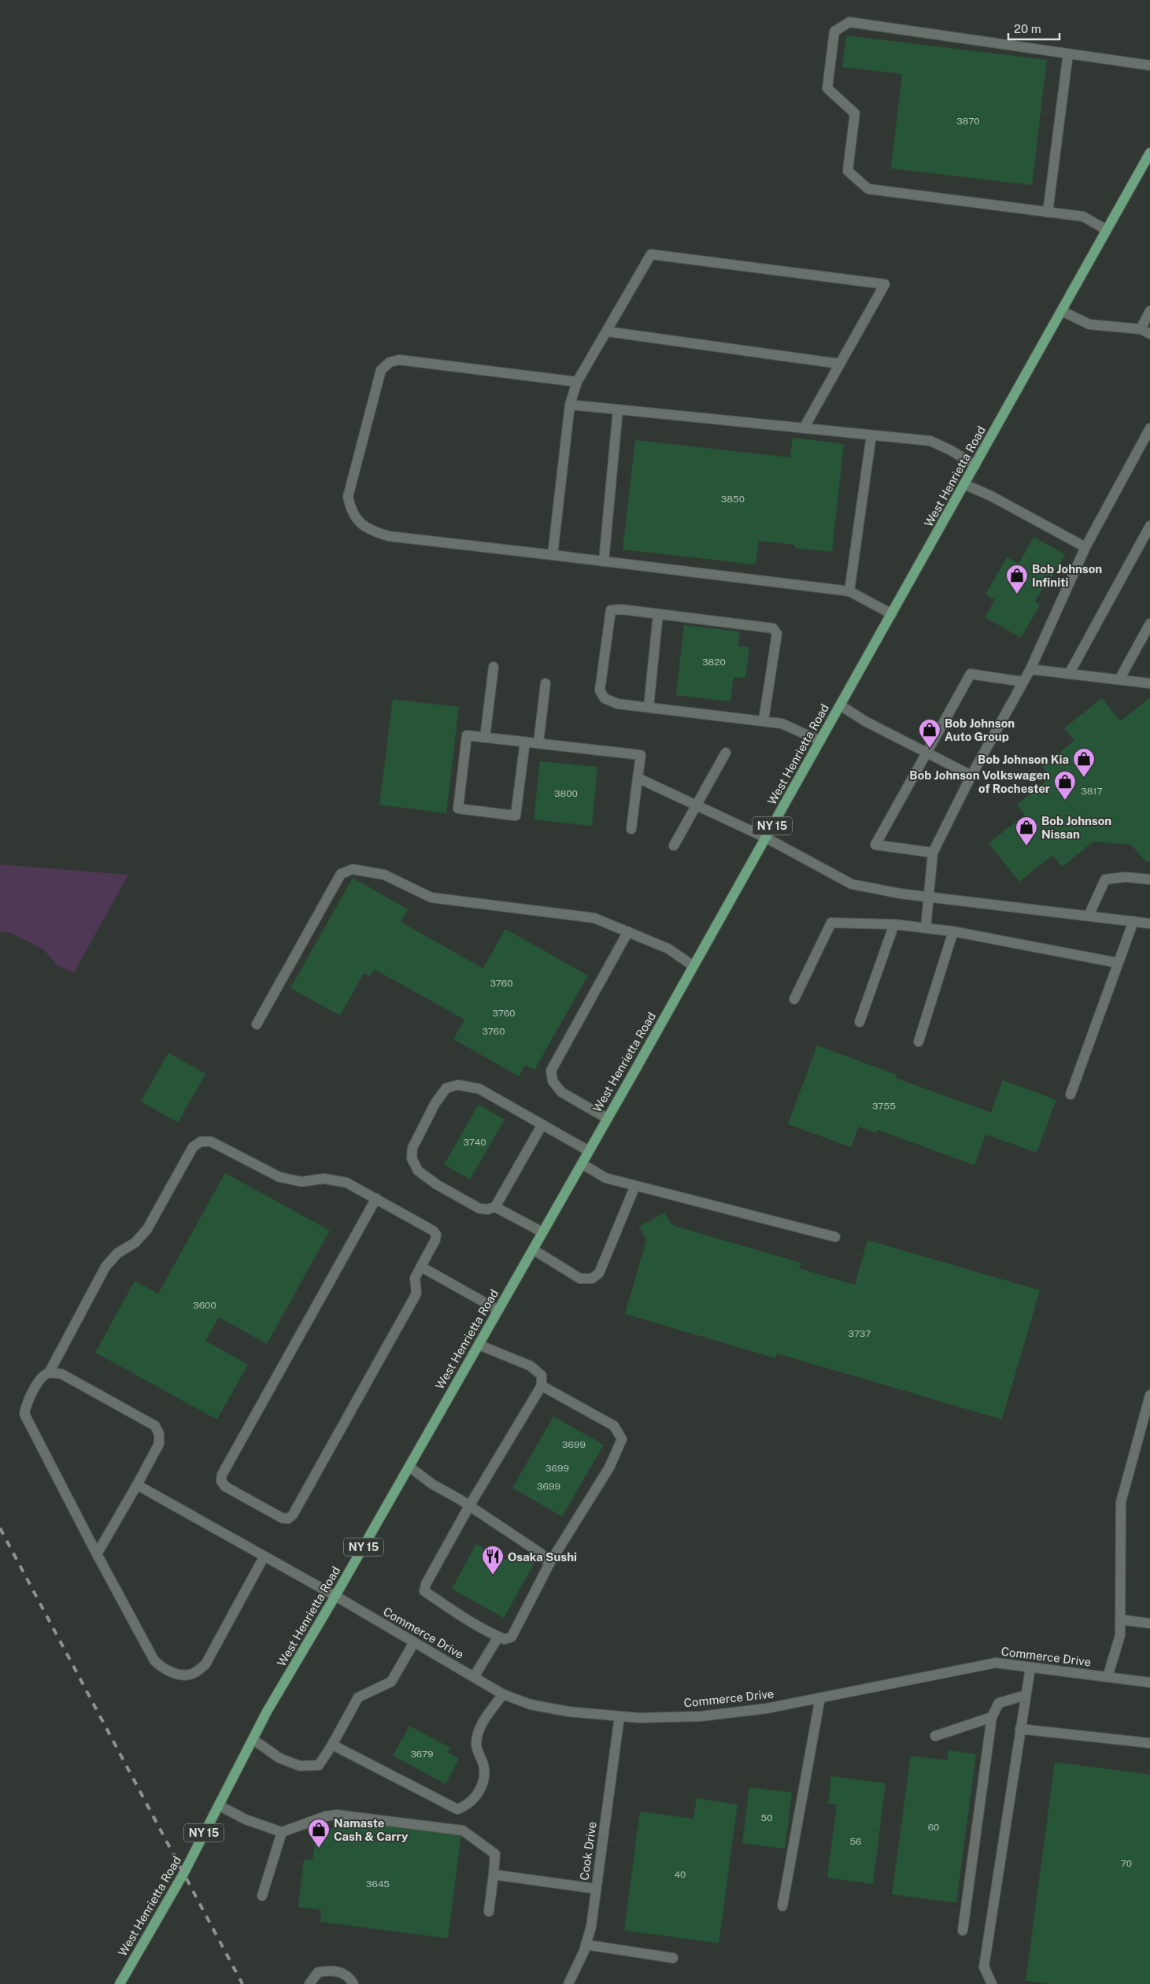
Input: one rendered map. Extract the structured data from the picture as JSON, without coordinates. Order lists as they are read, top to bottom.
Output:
{
  "streets": {
    "main road": ["West Henrietta Road", "NY 15"],
    "street": ["Commerce Drive", "Cook Drive"]
  },
  "crossings": [
    ["West Henrietta Road", "Commerce Drive"],
    ["Commerce Drive", "Cook Drive"]
  ],
  "places": {
    "shop": [
      "Bob Johnson Infiniti",
      "Bob Johnson Auto Group",
      "Bob Johnson Kia",
      "Bob Johnson Volkswagen of Rochester",
      "Bob Johnson Nissan",
      "Namaste Cash & Carry"
    ],
    "restaurant": ["Osaka Sushi"]
  },
  "house_numbers": [
    "3870",
    "3850",
    "3820",
    "3817",
    "3800",
    "3760",
    "3760",
    "3760",
    "3755",
    "3740",
    "3600",
    "3737",
    "3699",
    "3699",
    "3699",
    "3679",
    "50",
    "60",
    "56",
    "70",
    "40",
    "3645"
  ],
  "scale_bar": "20 m"
}
